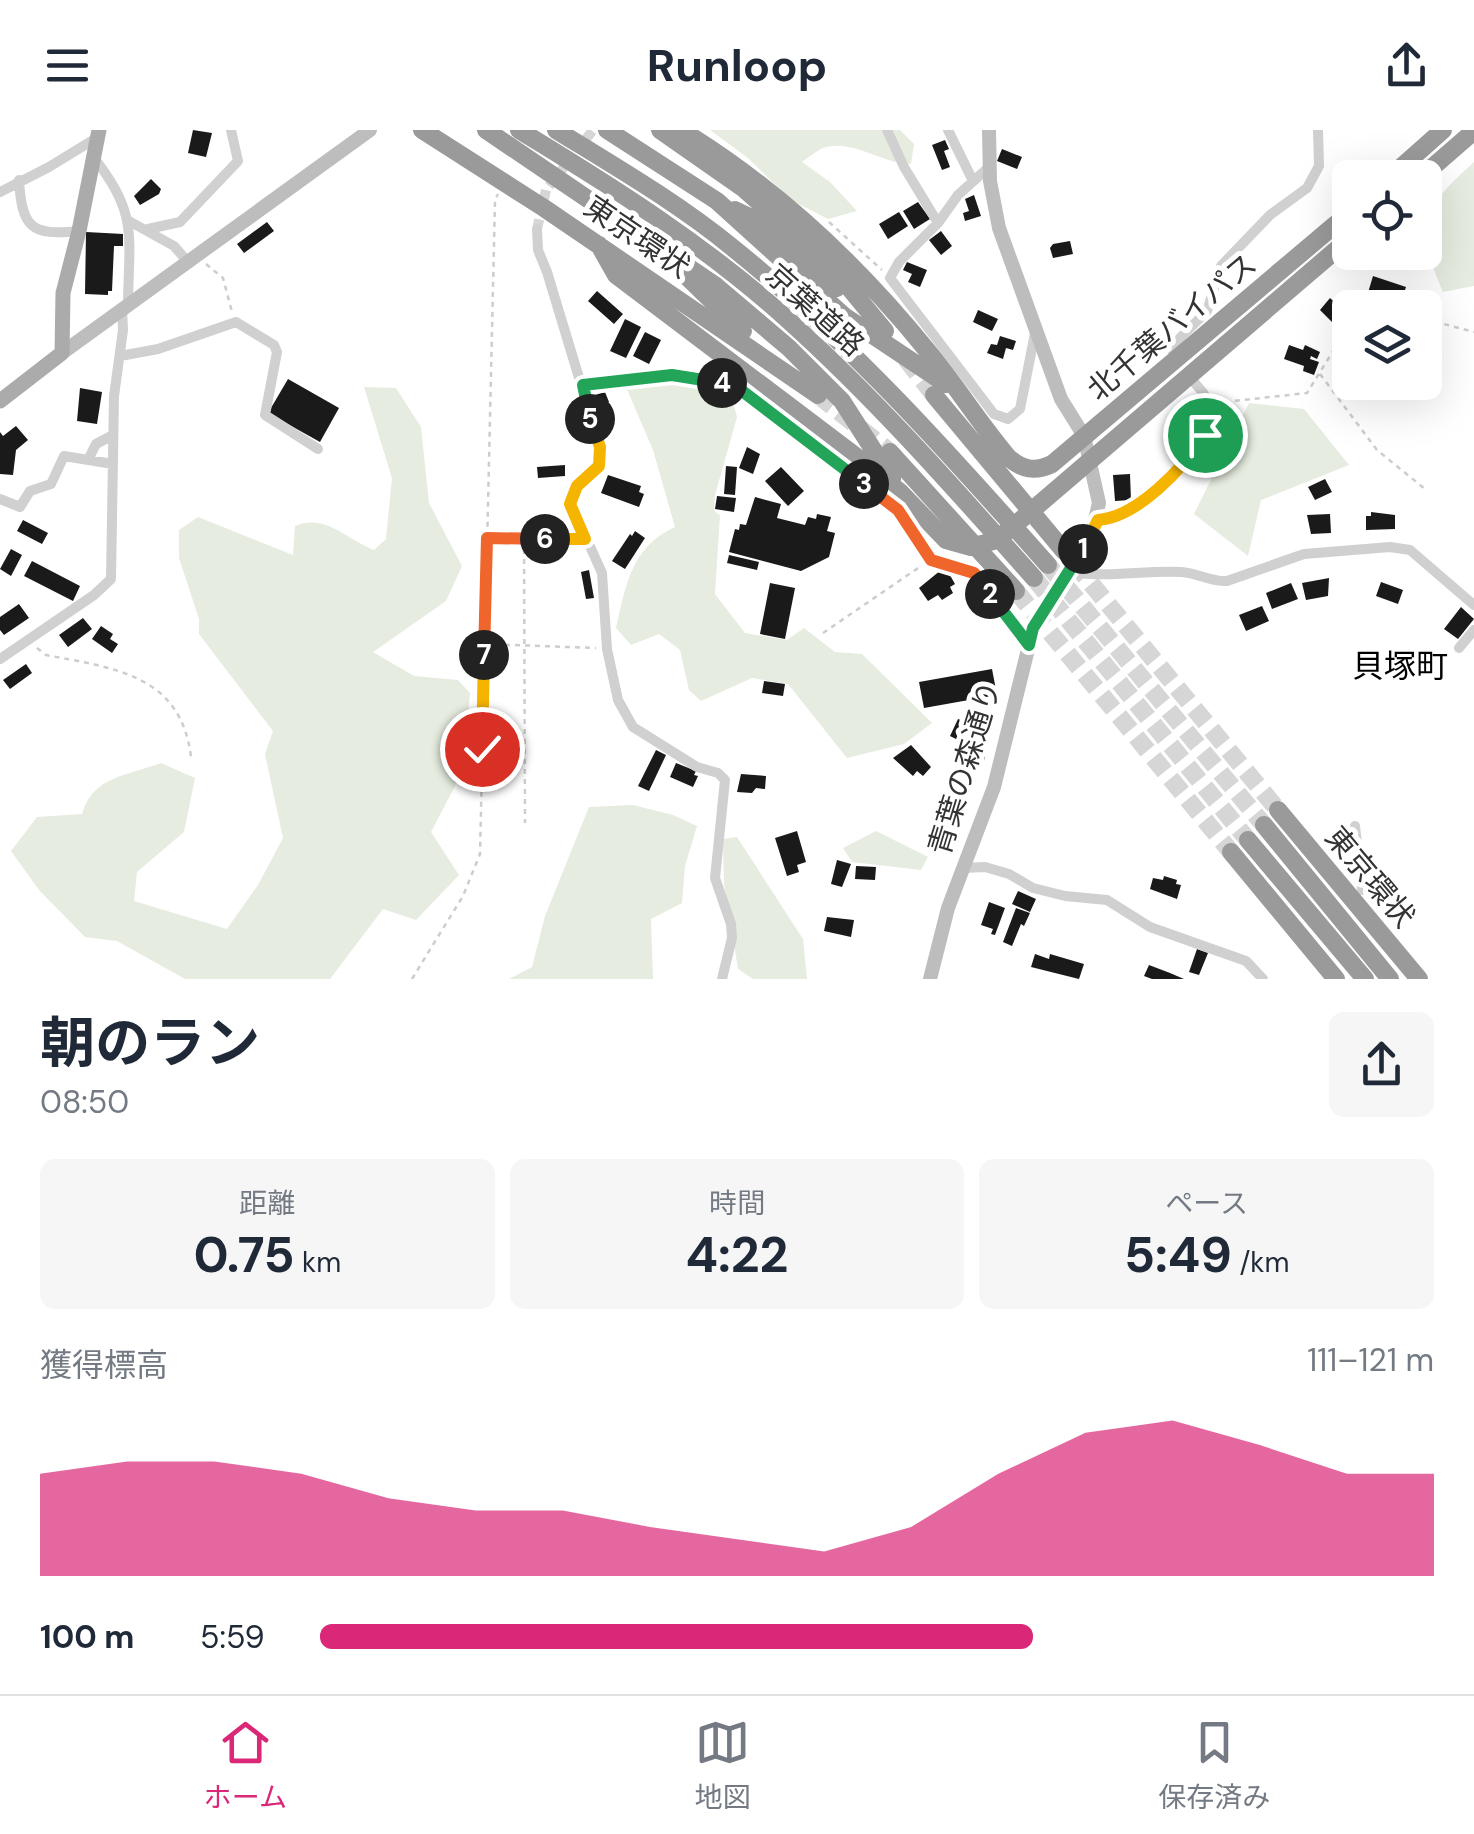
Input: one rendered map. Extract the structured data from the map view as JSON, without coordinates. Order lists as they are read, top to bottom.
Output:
{
  "streets": {
    "highway": ["東京環状", "京葉道路", "北千葉バイパス"],
    "street": ["青葉の森通り"]
  },
  "districts": ["貝塚町"],
  "page": {
    "header": "Runloop",
    "pins": [
      "4",
      "5",
      "3",
      "6",
      "1",
      "2",
      "7"
    ],
    "heading": ["朝のラン", "08:50"],
    "stats": [
      ["距離", "0.75 km"],
      ["時間", "4:22"],
      ["ペース", "5:49 /km"]
    ],
    "chart": ["獲得標高", "111–121 m"],
    "list": [
      {
        "name": "100 m",
        "note": "5:59"
      }
    ],
    "tabs": ["ホーム", "地図", "保存済み"]
  }
}
